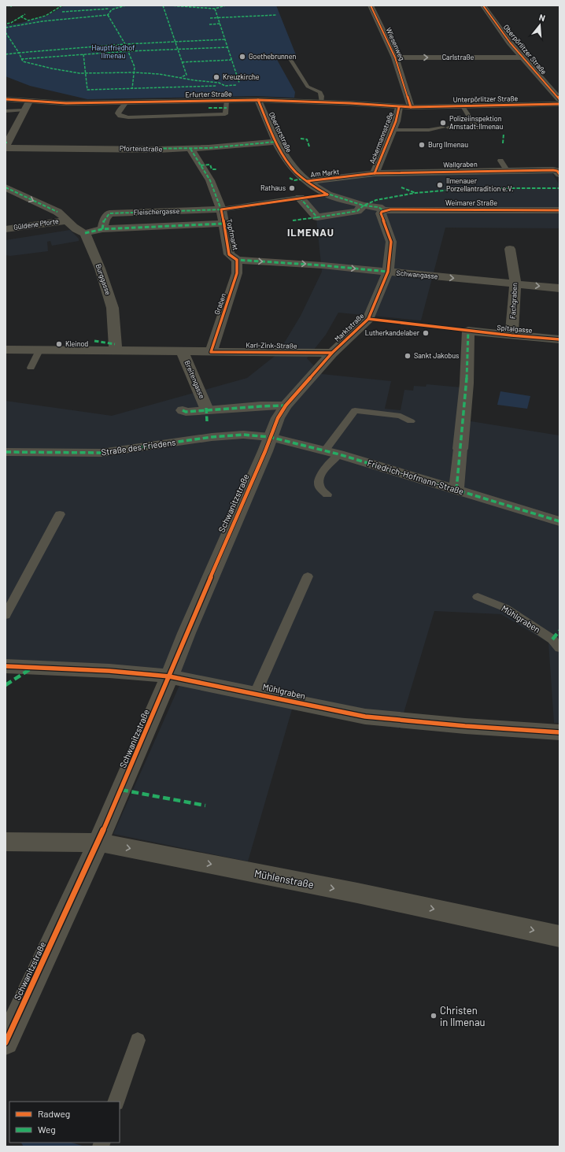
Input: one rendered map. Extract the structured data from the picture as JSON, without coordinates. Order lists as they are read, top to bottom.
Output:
{
  "streets": {
    "main road": ["Erfurter Straße", "Unterpörlitzer Straße"],
    "street": [
      "Wiesenweg",
      "Oberpörlitzer Straße",
      "Carlstraße",
      "Obertorstraße",
      "Ackermannstraße",
      "Pfortenstraße",
      "Wallgraben",
      "Am Markt",
      "Weimarer Straße",
      "Fleischergasse",
      "Güldene Pforte",
      "Topfmarkt",
      "Schwangasse",
      "Burggasse",
      "Fachgraben",
      "Graben",
      "Marktstraße",
      "Spitalgasse",
      "Karl-Zink-Straße",
      "Breitengasse",
      "Straße des Friedens",
      "Friedrich-Hofmann-Straße",
      "Schwanitzstraße",
      "Mühlgraben",
      "Mühlenstraße"
    ]
  },
  "crossings": [
    ["Wiesenweg", "Carlstraße"],
    ["Wiesenweg", "Erfurter Straße"],
    ["Wiesenweg", "Unterpörlitzer Straße"],
    ["Oberpörlitzer Straße", "Carlstraße"],
    ["Erfurter Straße", "Unterpörlitzer Straße"],
    ["Erfurter Straße", "Obertorstraße"],
    ["Erfurter Straße", "Ackermannstraße"],
    ["Obertorstraße", "Pfortenstraße"],
    ["Obertorstraße", "Am Markt"],
    ["Ackermannstraße", "Wallgraben"],
    ["Pfortenstraße", "Topfmarkt"],
    ["Wallgraben", "Am Markt"],
    ["Am Markt", "Weimarer Straße"],
    ["Am Markt", "Marktstraße"],
    ["Weimarer Straße", "Marktstraße"],
    ["Fleischergasse", "Topfmarkt"],
    ["Fleischergasse", "Burggasse"],
    ["Topfmarkt", "Schwangasse"],
    ["Topfmarkt", "Graben"],
    ["Schwangasse", "Fachgraben"],
    ["Schwangasse", "Graben"],
    ["Schwangasse", "Marktstraße"],
    ["Burggasse", "Karl-Zink-Straße"],
    ["Fachgraben", "Spitalgasse"],
    ["Graben", "Karl-Zink-Straße"],
    ["Marktstraße", "Karl-Zink-Straße"],
    ["Marktstraße", "Straße des Friedens"],
    ["Marktstraße", "Friedrich-Hofmann-Straße"],
    ["Marktstraße", "Schwanitzstraße"],
    ["Spitalgasse", "Friedrich-Hofmann-Straße"],
    ["Karl-Zink-Straße", "Breitengasse"],
    ["Straße des Friedens", "Friedrich-Hofmann-Straße"],
    ["Straße des Friedens", "Schwanitzstraße"],
    ["Friedrich-Hofmann-Straße", "Schwanitzstraße"],
    ["Schwanitzstraße", "Mühlgraben"],
    ["Schwanitzstraße", "Mühlenstraße"]
  ],
  "one_way": ["Carlstraße", "Schwangasse", "Mühlenstraße"],
  "districts": ["ILMENAU"],
  "parks": ["Hauptfriedhof Ilmenau"],
  "places": [
    "Goethebrunnen",
    "Kreuzkirche",
    "Polizeiinspektion Arnstadt-Ilmenau",
    "Burg Ilmenau",
    "Ilmenauer Porzellantradition e.V.",
    "Rathaus",
    "Lutherkandelaber",
    "Kleinod",
    "Sankt Jakobus",
    "Christen in Ilmenau"
  ],
  "legend": ["Radweg", "Weg"],
  "north": "top"
}
